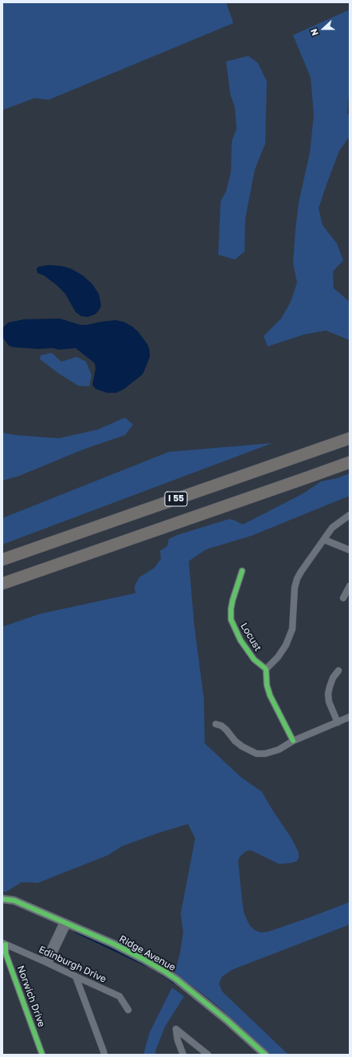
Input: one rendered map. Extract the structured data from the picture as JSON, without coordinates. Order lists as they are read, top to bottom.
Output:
{
  "streets": {
    "highway": ["I 55"],
    "street": [
      "Locust",
      "Ridge Avenue",
      "Edinburgh Drive",
      "Norwich Drive"
    ]
  },
  "crossings": [
    ["Edinburgh Drive", "Norwich Drive"]
  ],
  "north": "left"
}
